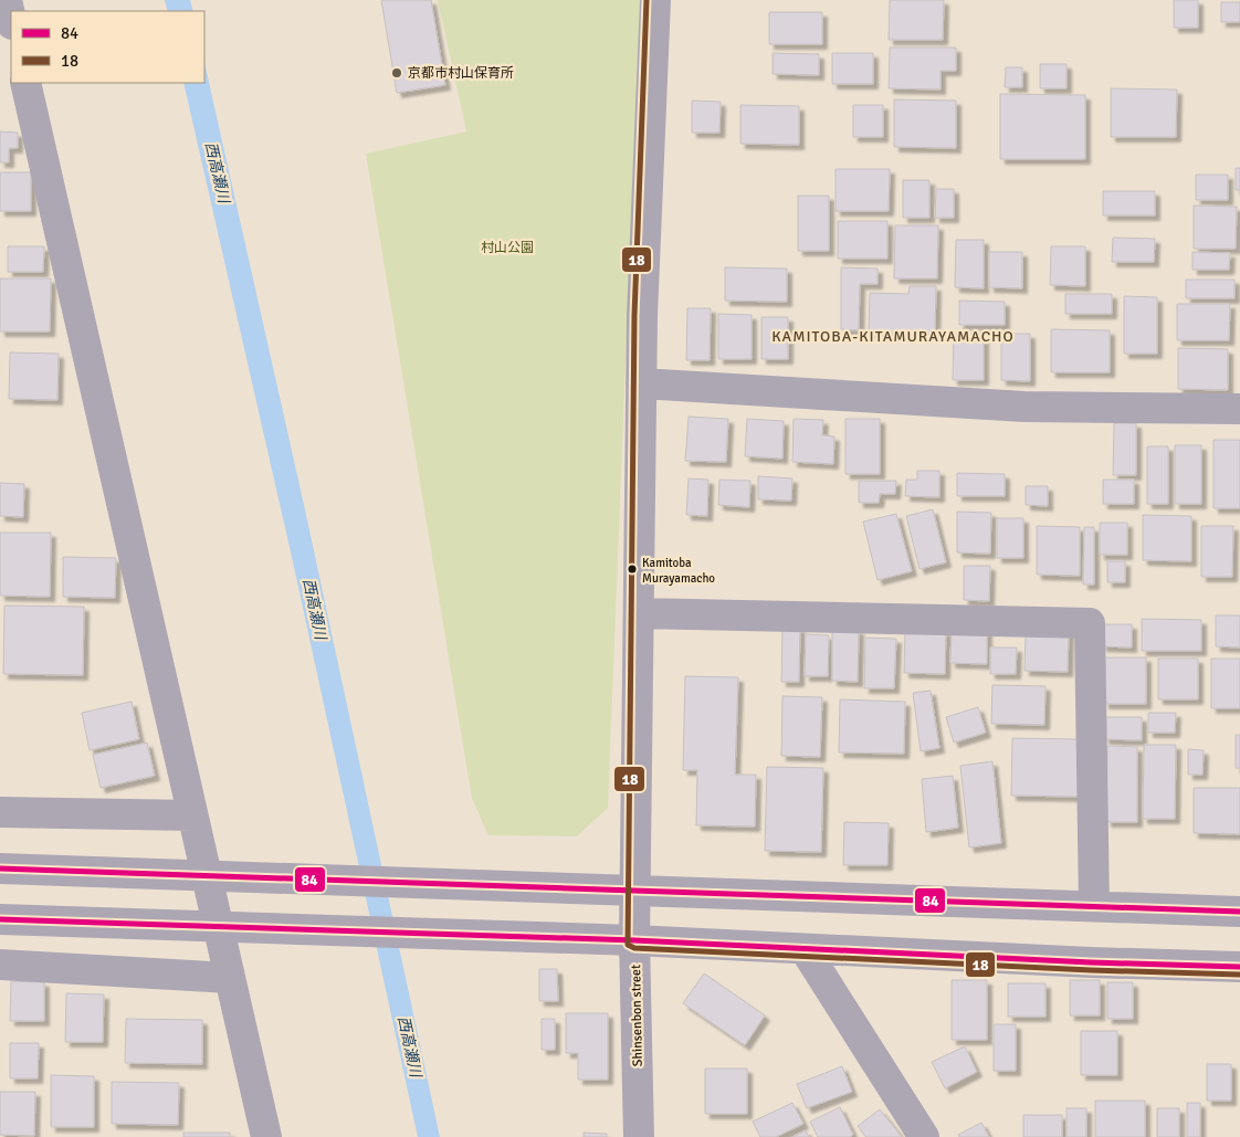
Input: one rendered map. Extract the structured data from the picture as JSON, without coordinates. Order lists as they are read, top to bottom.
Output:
{
  "streets": {
    "street": ["Shinsenbon street"]
  },
  "districts": ["KAMITOBA-KITAMURAYAMACHO"],
  "water": ["西高瀬川"],
  "parks": ["村山公園"],
  "places": ["京都市村山保育所", "Kamitoba Murayamacho"],
  "lines": ["transit line 18", "transit line 84"],
  "legend": ["84", "18"]
}
